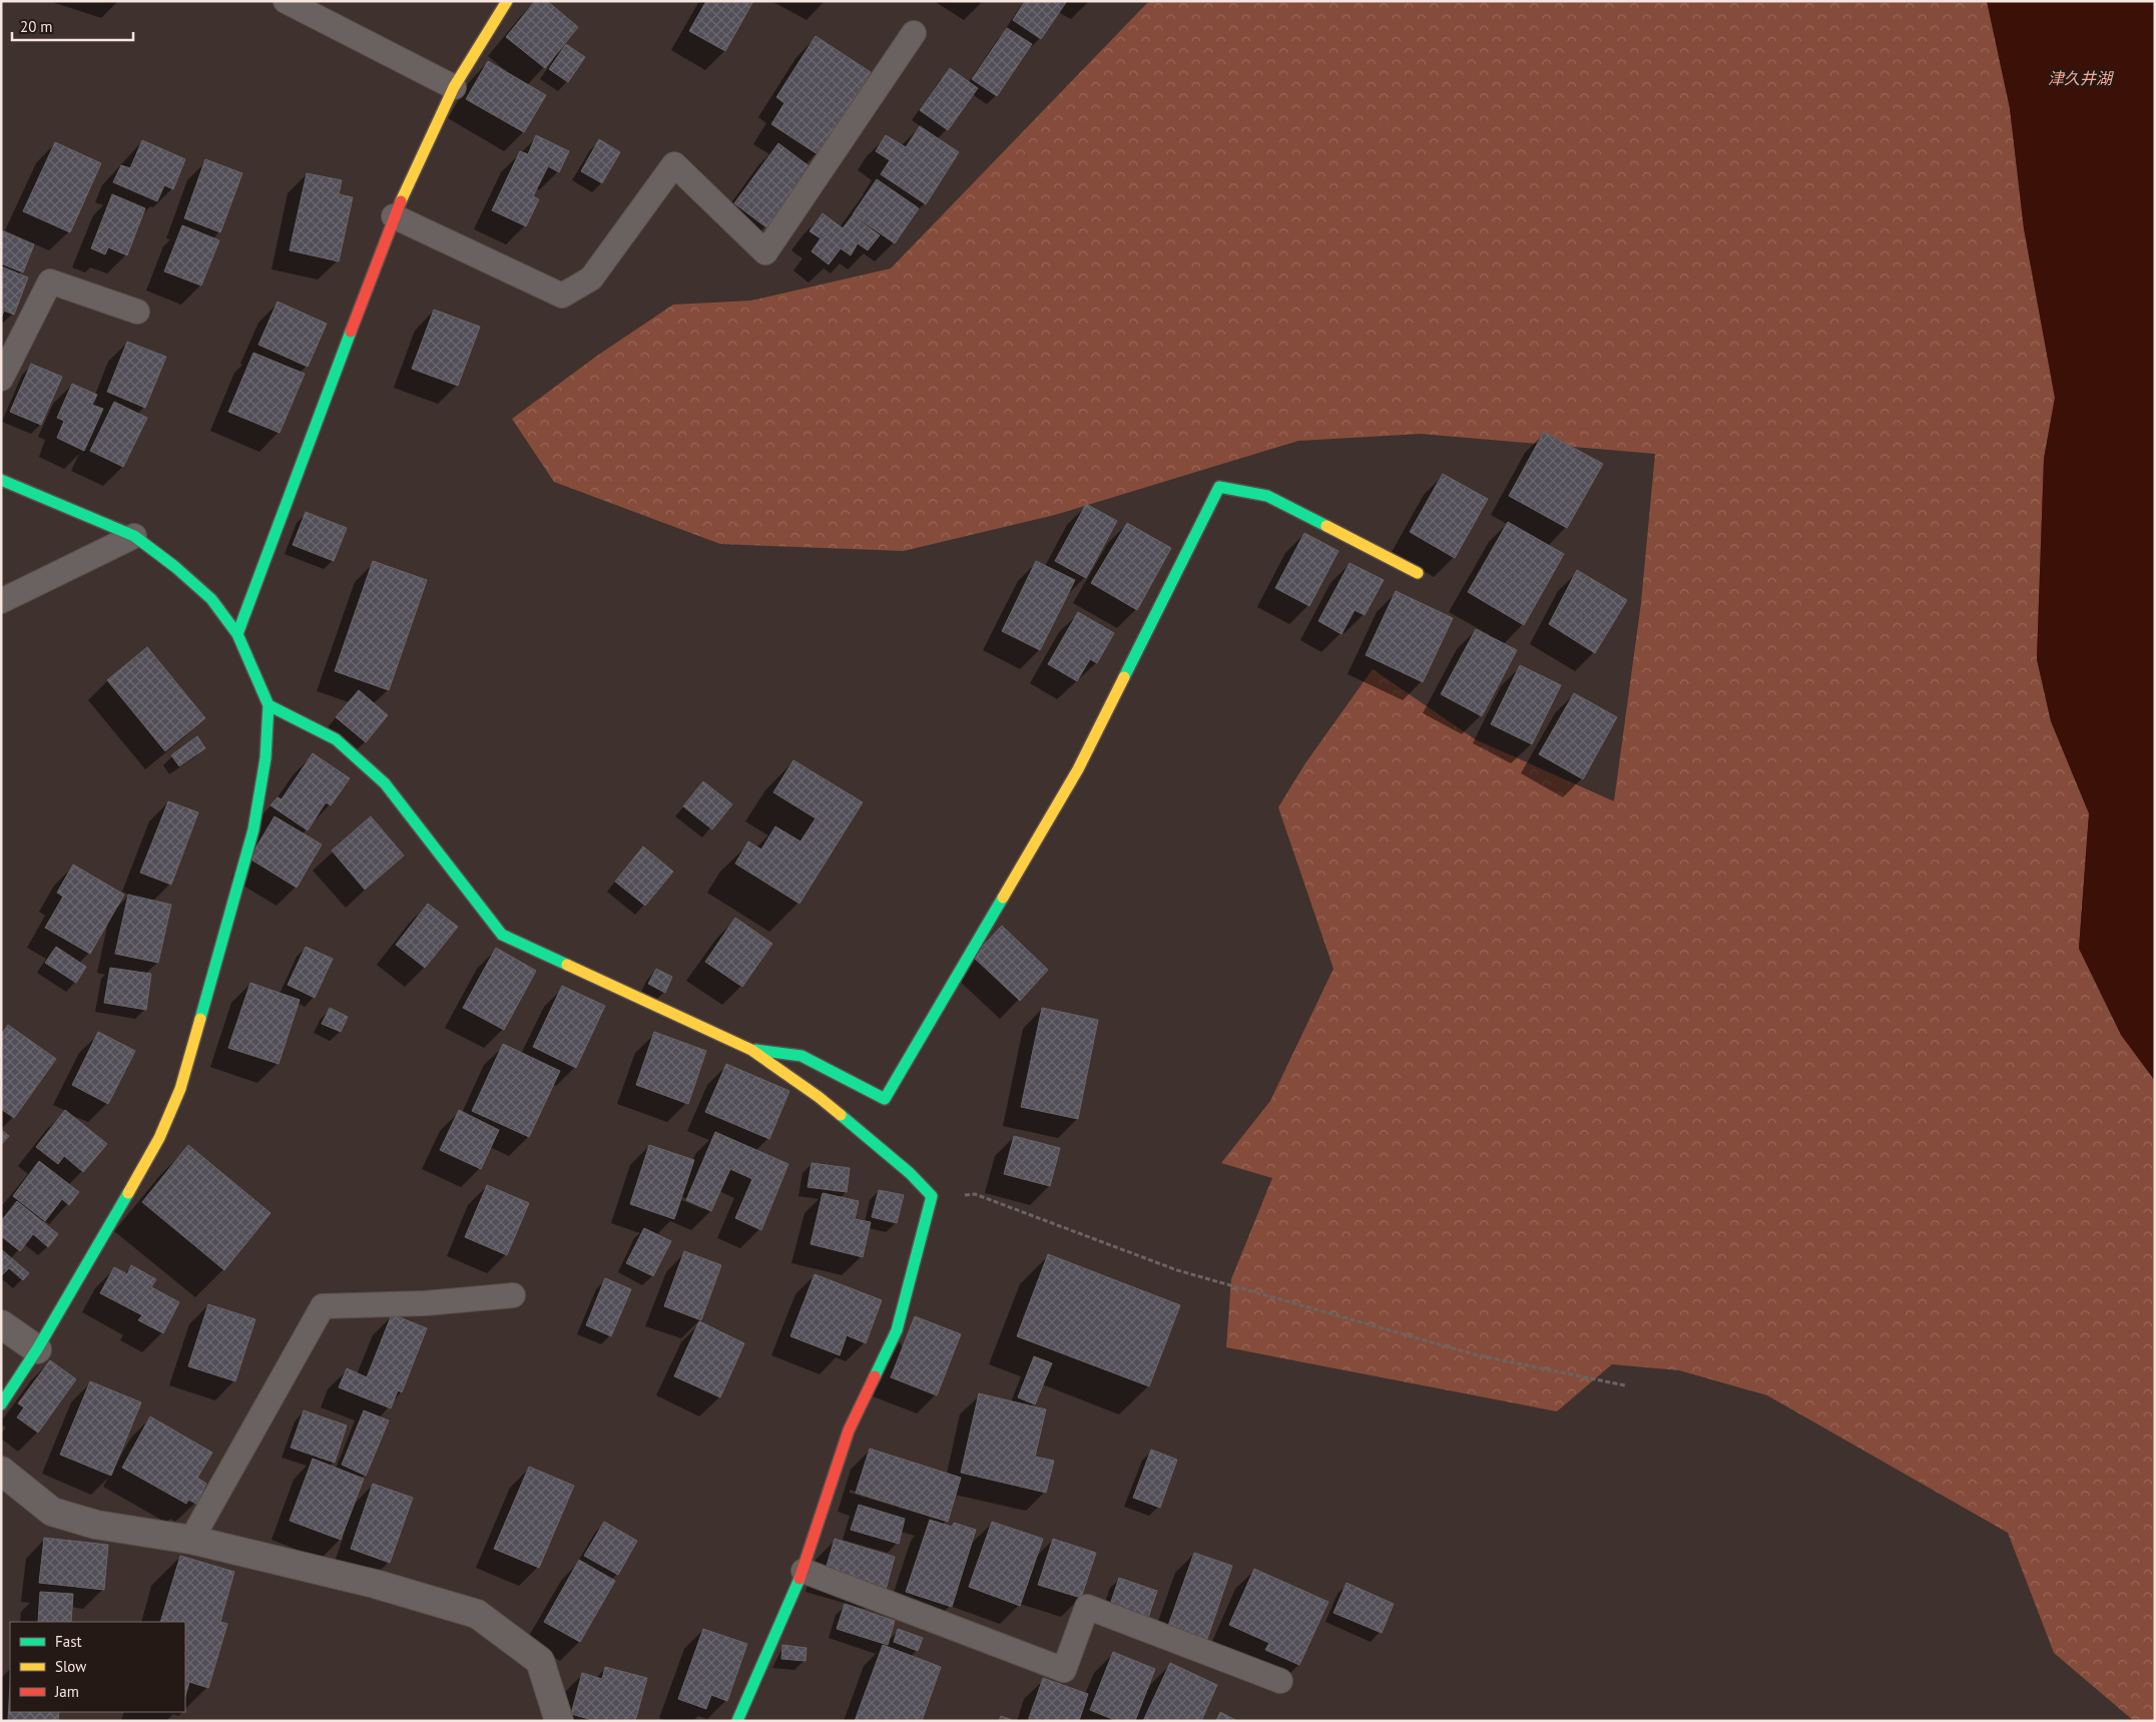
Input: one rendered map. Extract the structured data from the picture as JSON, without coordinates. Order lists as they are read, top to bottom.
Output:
{
  "water": ["津久井湖"],
  "legend": ["Fast", "Slow", "Jam"],
  "scale_bar": "20 m"
}
